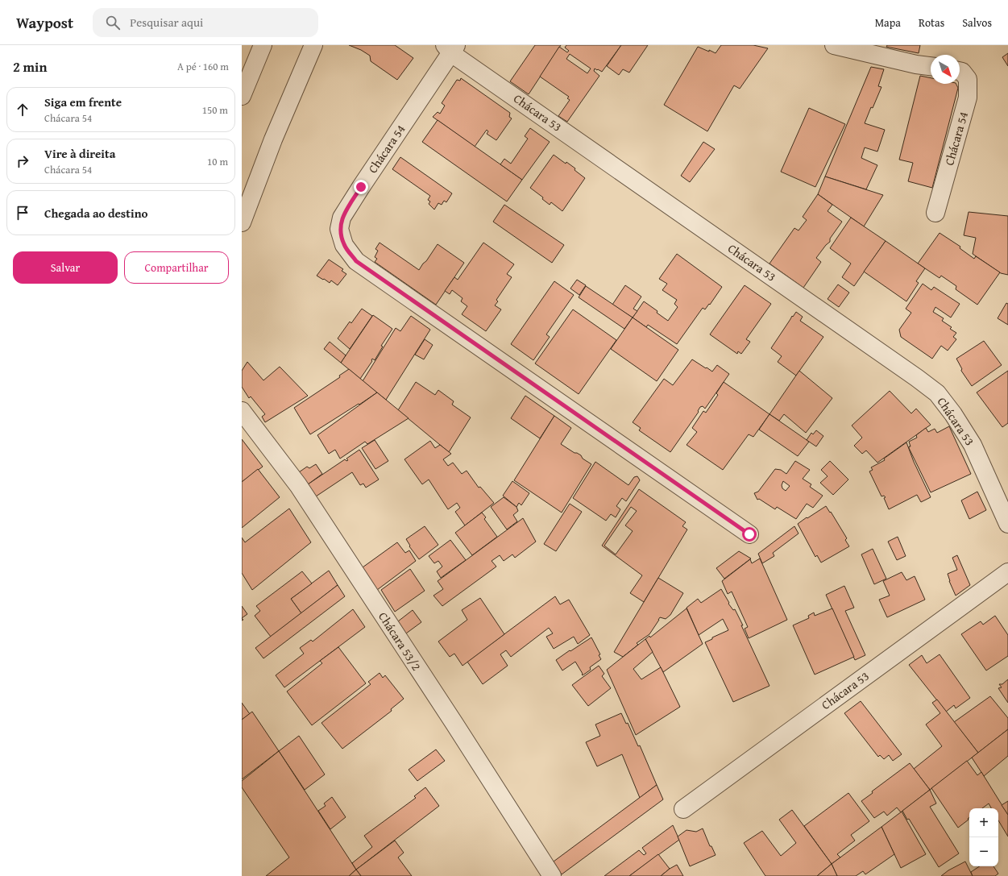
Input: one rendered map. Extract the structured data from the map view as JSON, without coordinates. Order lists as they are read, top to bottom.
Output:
{
  "streets": {
    "street": ["Chácara 53", "Chácara 54", "Chácara 53/2"]
  },
  "crossings": [
    ["Chácara 53", "Chácara 54"]
  ],
  "north": "bottom right",
  "page": {
    "header": "Waypost",
    "search": "Pesquisar aqui",
    "nav": ["Mapa", "Rotas", "Salvos"],
    "heading": ["2 min", "A pé · 160 m"],
    "list": [
      ["Siga em frente", "Chácara 54", "150 m"],
      ["Vire à direita", "Chácara 54", "10 m"],
      "Chegada ao destino"
    ],
    "buttons": ["Salvar", "Compartilhar"],
    "map_buttons": ["+", "−"]
  }
}
